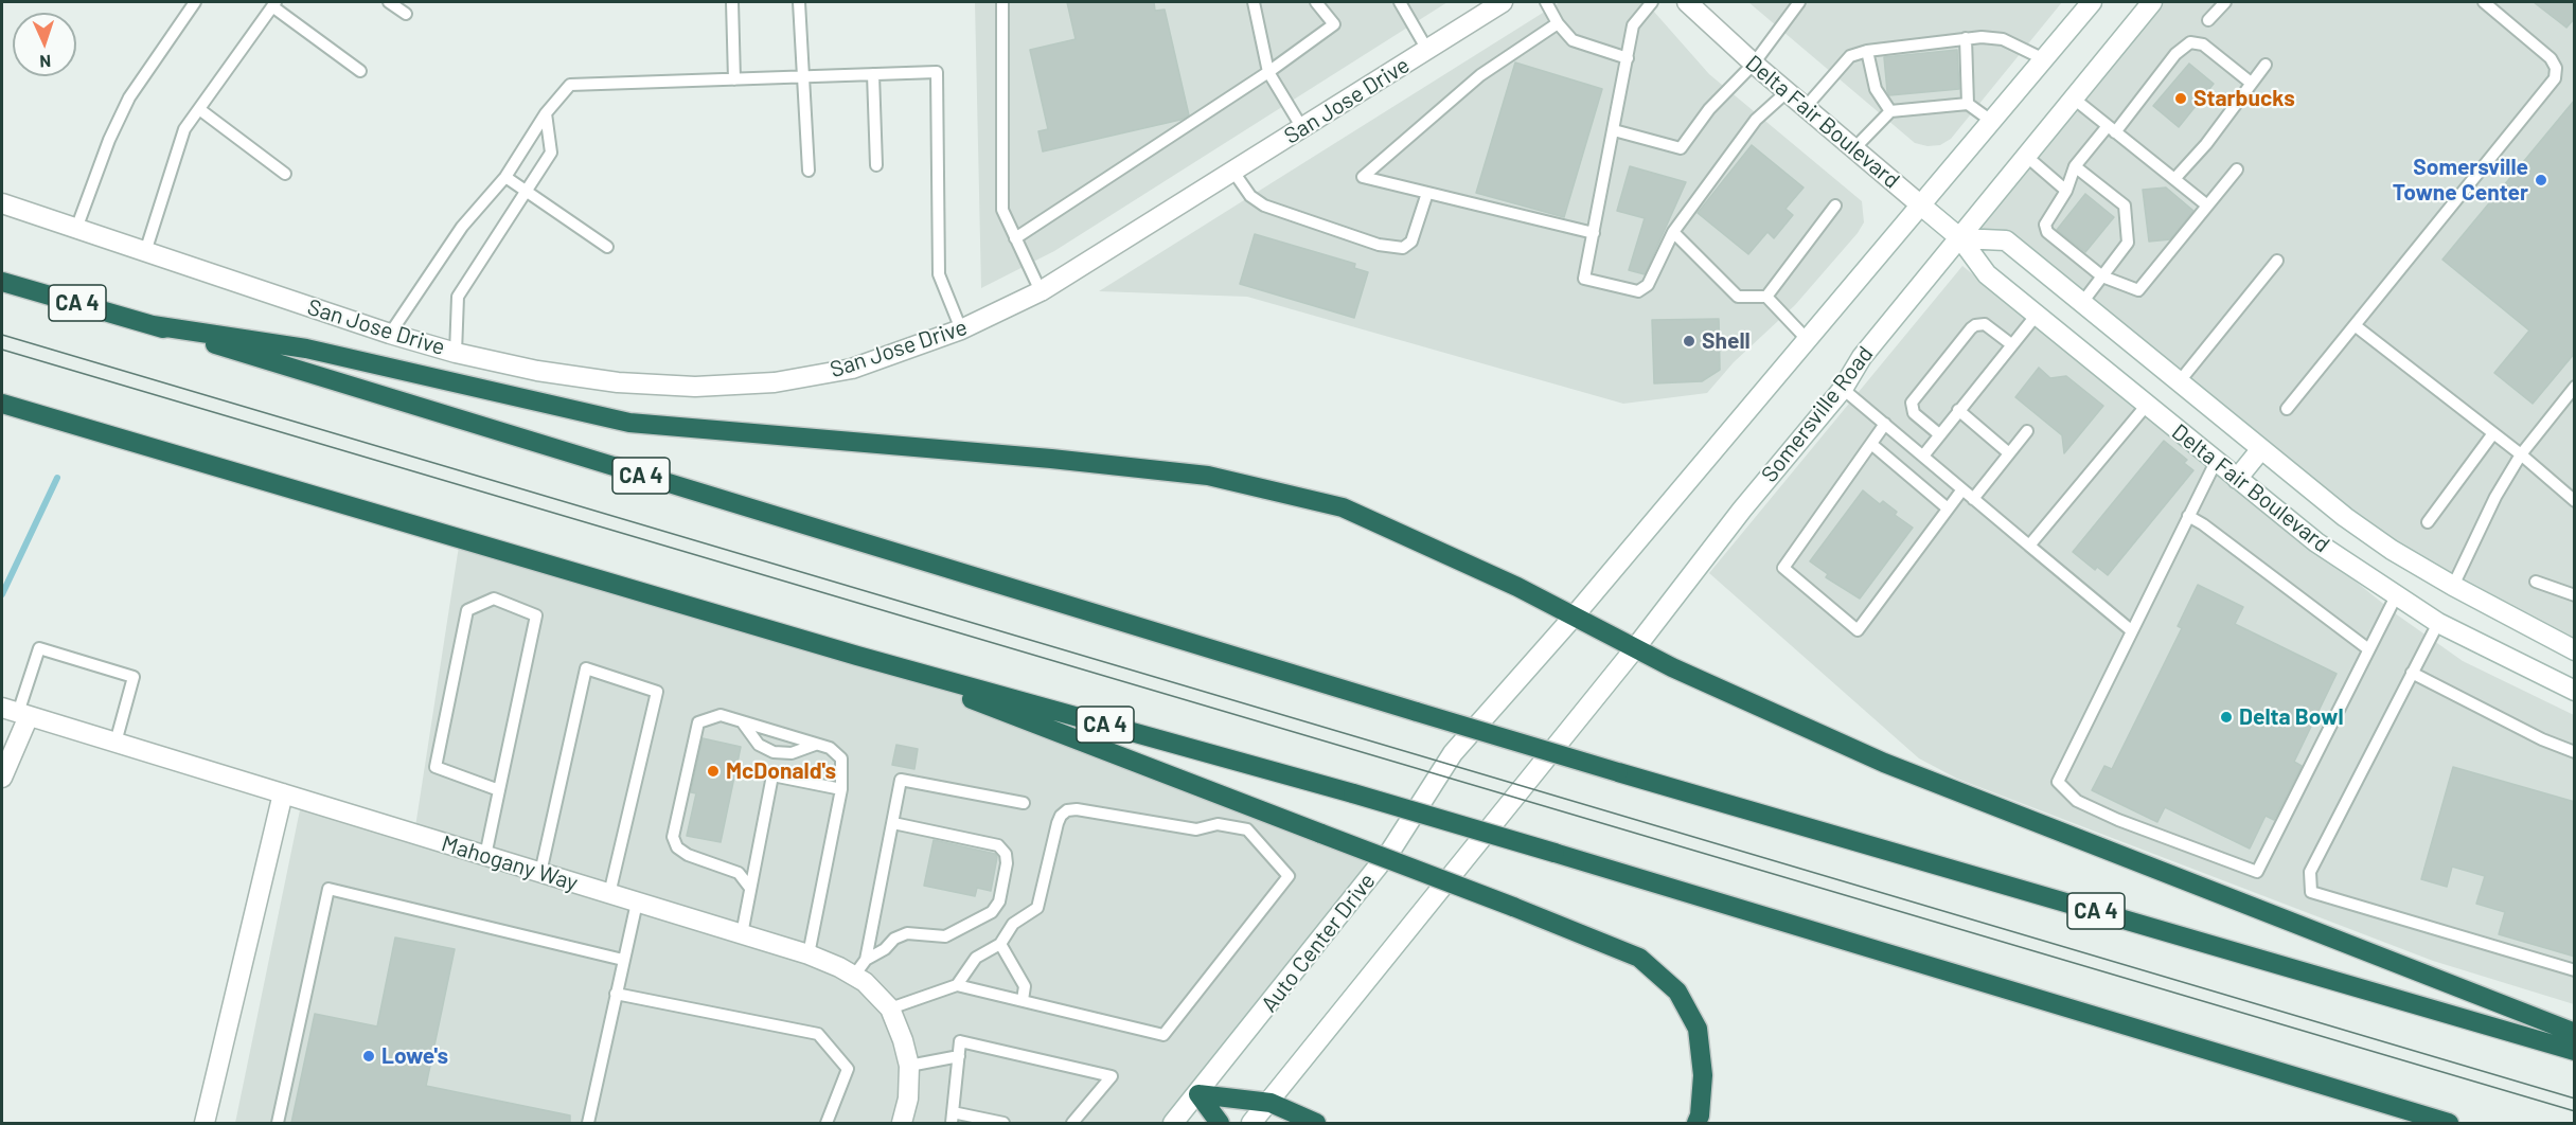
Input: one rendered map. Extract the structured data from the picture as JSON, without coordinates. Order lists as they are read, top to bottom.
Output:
{
  "streets": {
    "highway": ["CA 4"],
    "main road": [
      "San Jose Drive",
      "Delta Fair Boulevard",
      "Somersville Road",
      "Mahogany Way",
      "Auto Center Drive"
    ]
  },
  "crossings": [
    ["Delta Fair Boulevard", "Somersville Road"]
  ],
  "places": [
    "Starbucks",
    "Somersville Towne Center",
    "Shell",
    "Delta Bowl",
    "McDonald's",
    "Lowe's"
  ],
  "north": "bottom"
}
